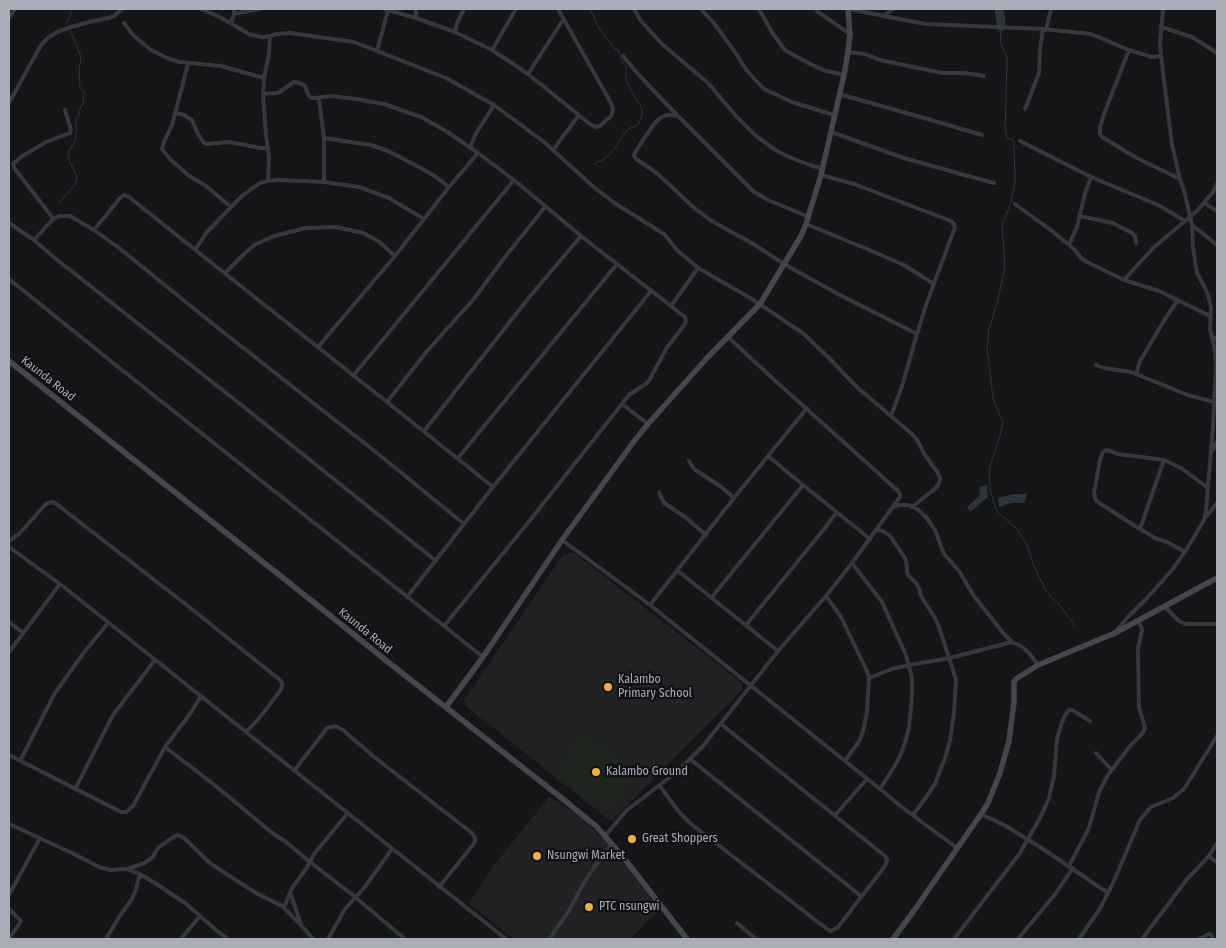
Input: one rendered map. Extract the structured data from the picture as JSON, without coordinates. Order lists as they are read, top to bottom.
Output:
{
  "streets": {
    "street": ["Kaunda Road"]
  },
  "places": [
    "Kalambo Primary School",
    "Kalambo Ground",
    "Great Shoppers",
    "Nsungwi Market",
    "PTC nsungwi"
  ]
}
